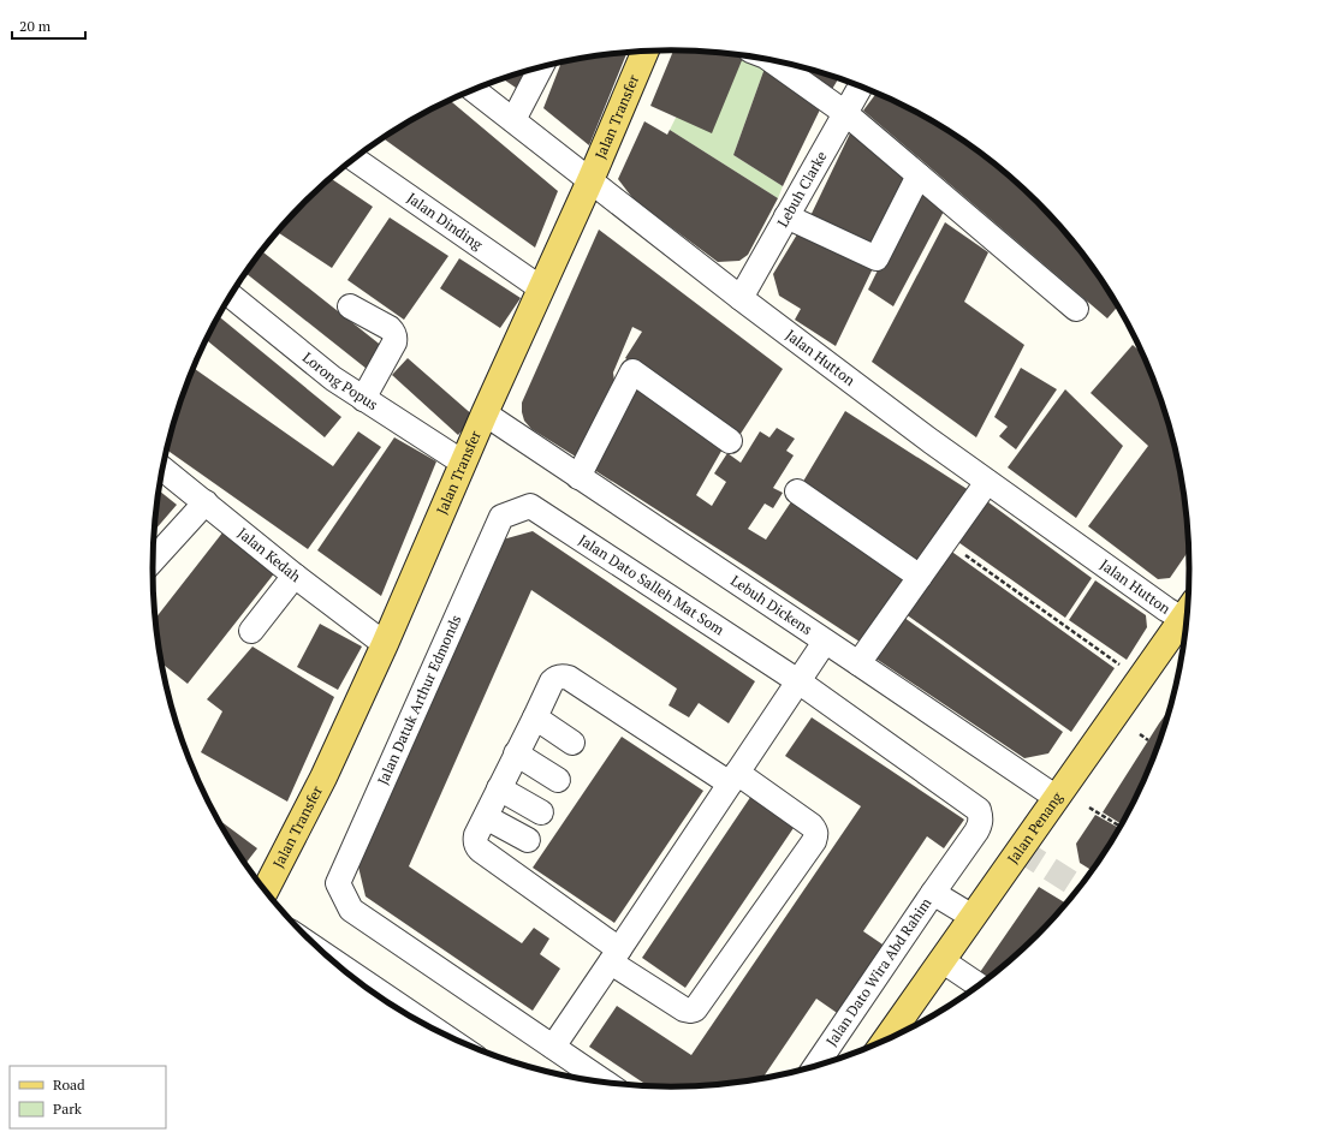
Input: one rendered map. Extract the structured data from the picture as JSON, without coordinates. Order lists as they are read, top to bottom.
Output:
{
  "streets": {
    "main road": ["Jalan Transfer", "Jalan Penang"],
    "street": [
      "Lebuh Clarke",
      "Jalan Dinding",
      "Jalan Hutton",
      "Lorong Popus",
      "Jalan Kedah",
      "Jalan Dato Salleh Mat Som",
      "Lebuh Dickens",
      "Jalan Datuk Arthur Edmonds",
      "Jalan Dato Wira Abd Rahim"
    ]
  },
  "crossings": [
    ["Jalan Transfer", "Jalan Dinding"],
    ["Jalan Transfer", "Jalan Hutton"],
    ["Jalan Transfer", "Lorong Popus"],
    ["Jalan Transfer", "Jalan Kedah"],
    ["Jalan Transfer", "Lebuh Dickens"],
    ["Lebuh Clarke", "Jalan Hutton"],
    ["Jalan Dato Salleh Mat Som", "Jalan Datuk Arthur Edmonds"],
    ["Jalan Dato Salleh Mat Som", "Jalan Dato Wira Abd Rahim"],
    ["Lebuh Dickens", "Jalan Penang"]
  ],
  "legend": ["Road", "Park"],
  "scale_bar": "20 m"
}
